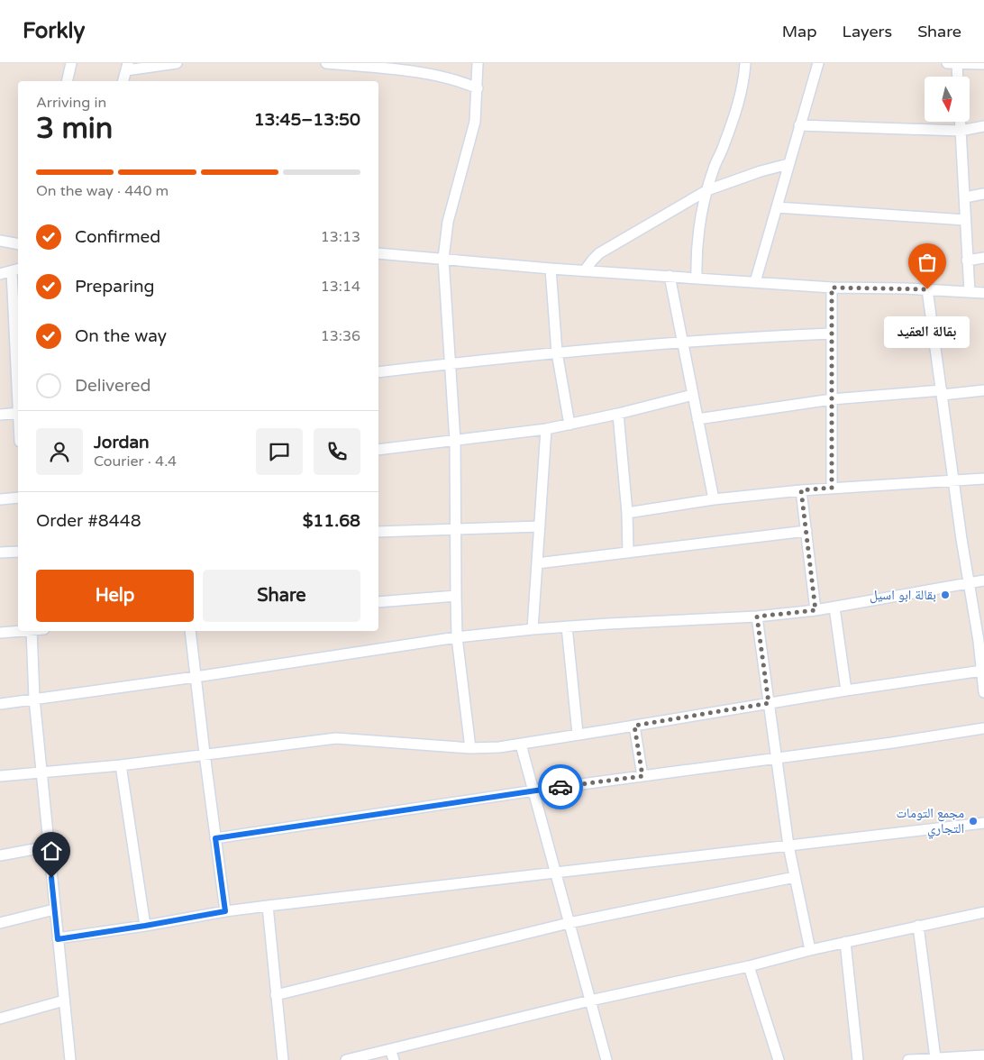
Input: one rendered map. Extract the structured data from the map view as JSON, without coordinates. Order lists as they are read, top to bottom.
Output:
{
  "places": ["بقالة العقيد", "بقالة ابو اسيل", "مجمع التومات التجاري"],
  "north": "bottom",
  "page": {
    "header": "Forkly",
    "nav": ["Map", "Layers", "Share"],
    "heading": ["3 min", "Arriving in", "13:45–13:50"],
    "panel": [
      "Jordan",
      "Courier · 4.4",
      "Order #8448",
      "$11.68"
    ],
    "bar": "On the way · 440 m",
    "list": [
      ["Confirmed", "13:13"],
      ["Preparing", "13:14"],
      ["On the way", "13:36"],
      "Delivered"
    ],
    "bubble": "بقالة العقيد",
    "buttons": ["Help", "Share"]
  }
}
